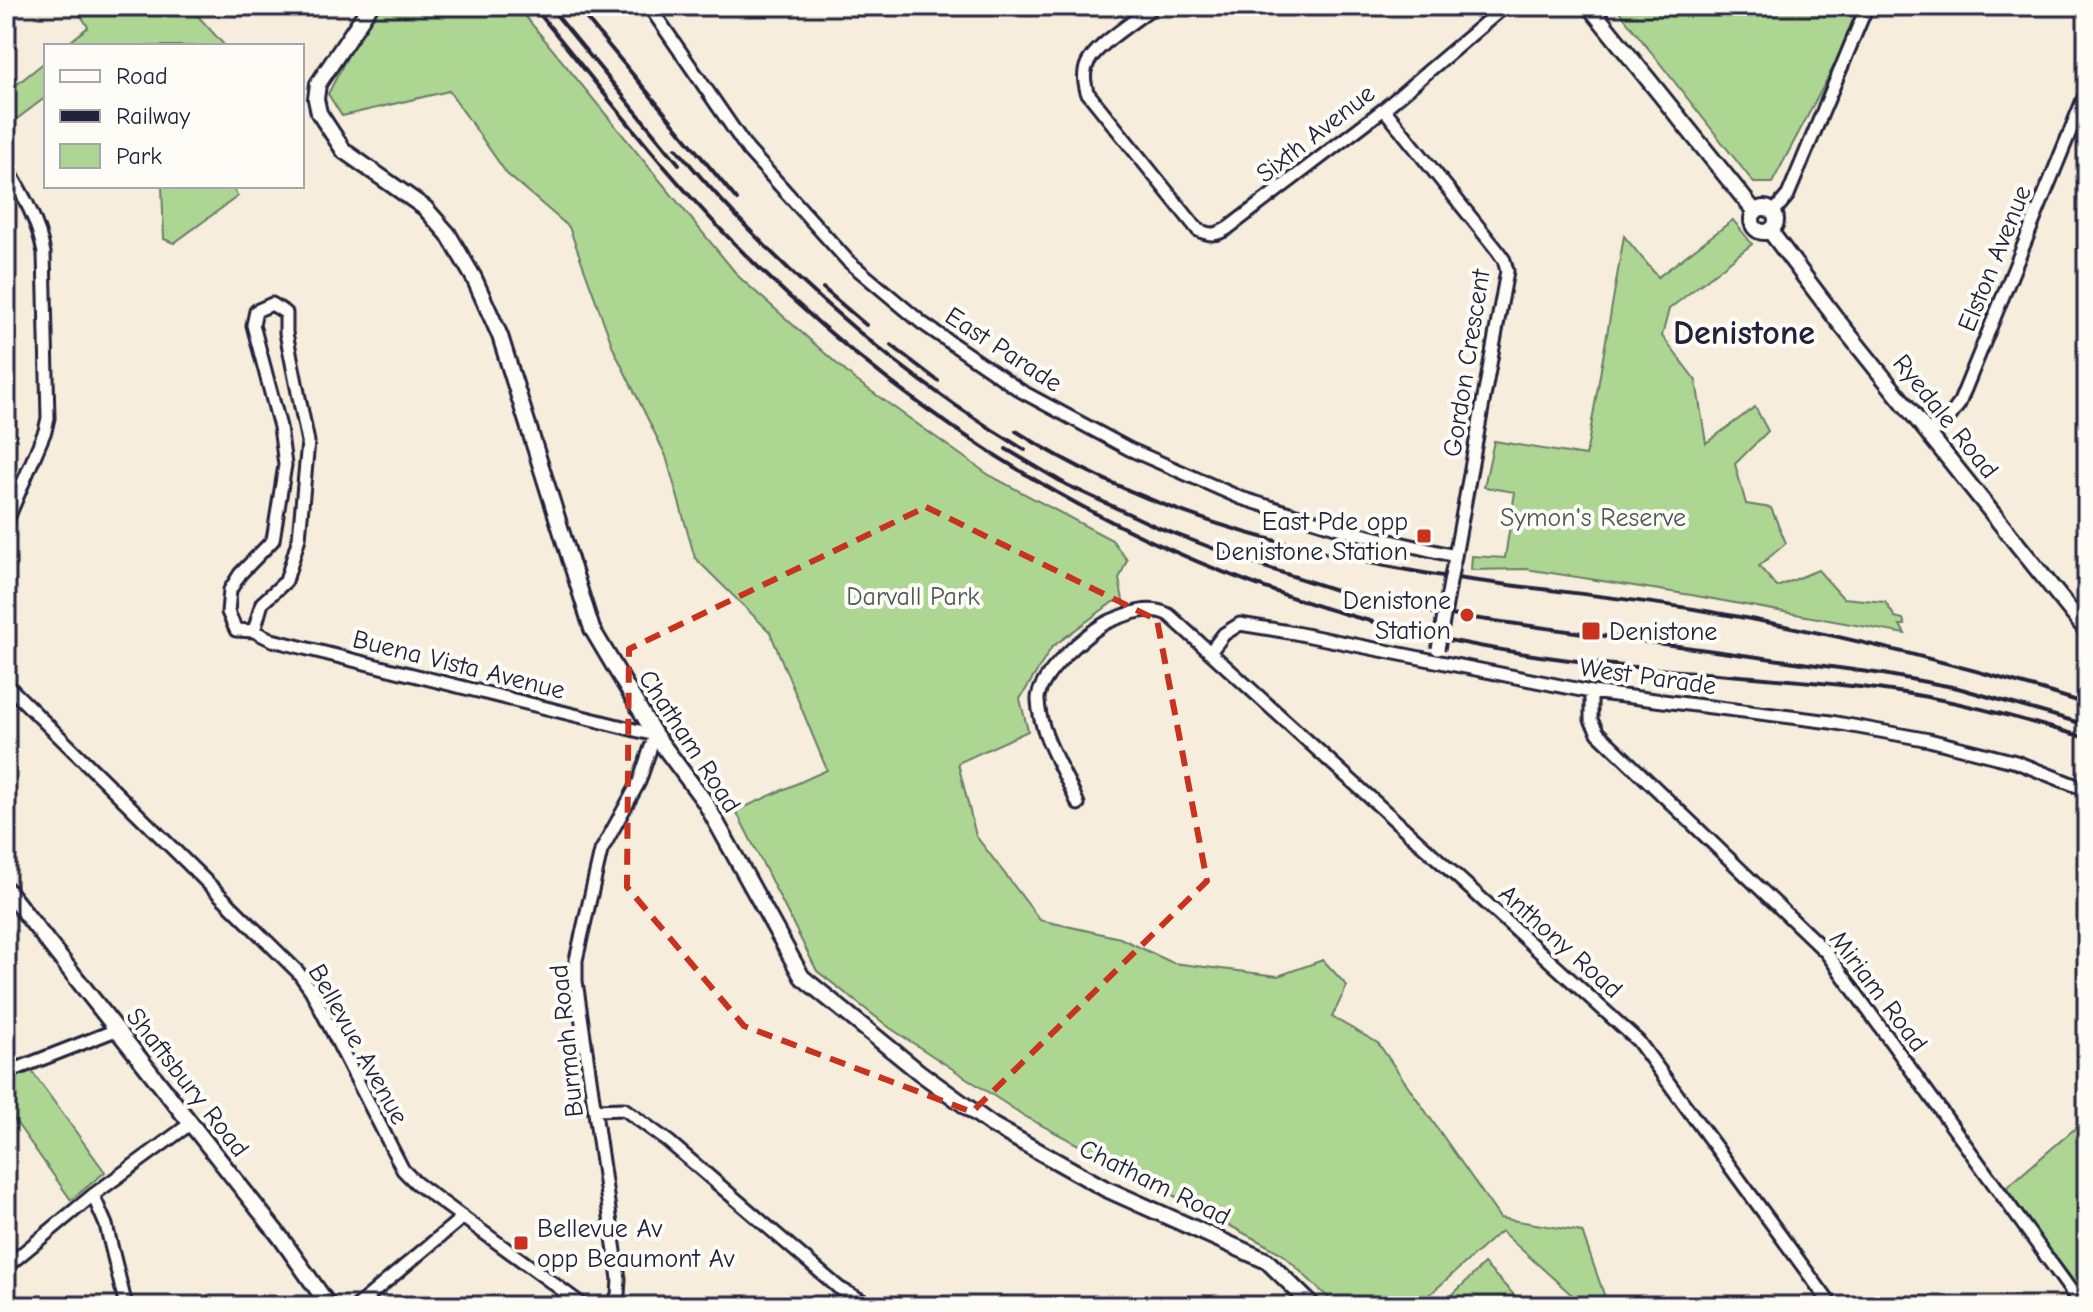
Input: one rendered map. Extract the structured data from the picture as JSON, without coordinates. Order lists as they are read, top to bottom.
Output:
{
  "streets": {
    "street": [
      "Sixth Avenue",
      "Elston Avenue",
      "East Parade",
      "Gordon Crescent",
      "Ryedale Road",
      "Buena Vista Avenue",
      "West Parade",
      "Chatham Road",
      "Anthony Road",
      "Miriam Road",
      "Burmah Road",
      "Bellevue Avenue",
      "Shaftsbury Road"
    ]
  },
  "crossings": [
    ["Sixth Avenue", "Gordon Crescent"],
    ["Elston Avenue", "Ryedale Road"],
    ["East Parade", "Gordon Crescent"],
    ["Gordon Crescent", "West Parade"],
    ["Buena Vista Avenue", "Chatham Road"],
    ["Buena Vista Avenue", "Burmah Road"],
    ["West Parade", "Anthony Road"],
    ["West Parade", "Miriam Road"],
    ["Chatham Road", "Burmah Road"]
  ],
  "districts": ["Denistone"],
  "parks": ["Symon's Reserve", "Darvall Park"],
  "places": {
    "transit": ["East Pde opp Denistone Station", "Denistone", "Bellevue Av opp Beaumont Av"],
    "other": ["Denistone Station"]
  },
  "legend": ["Road", "Railway", "Park"]
}
